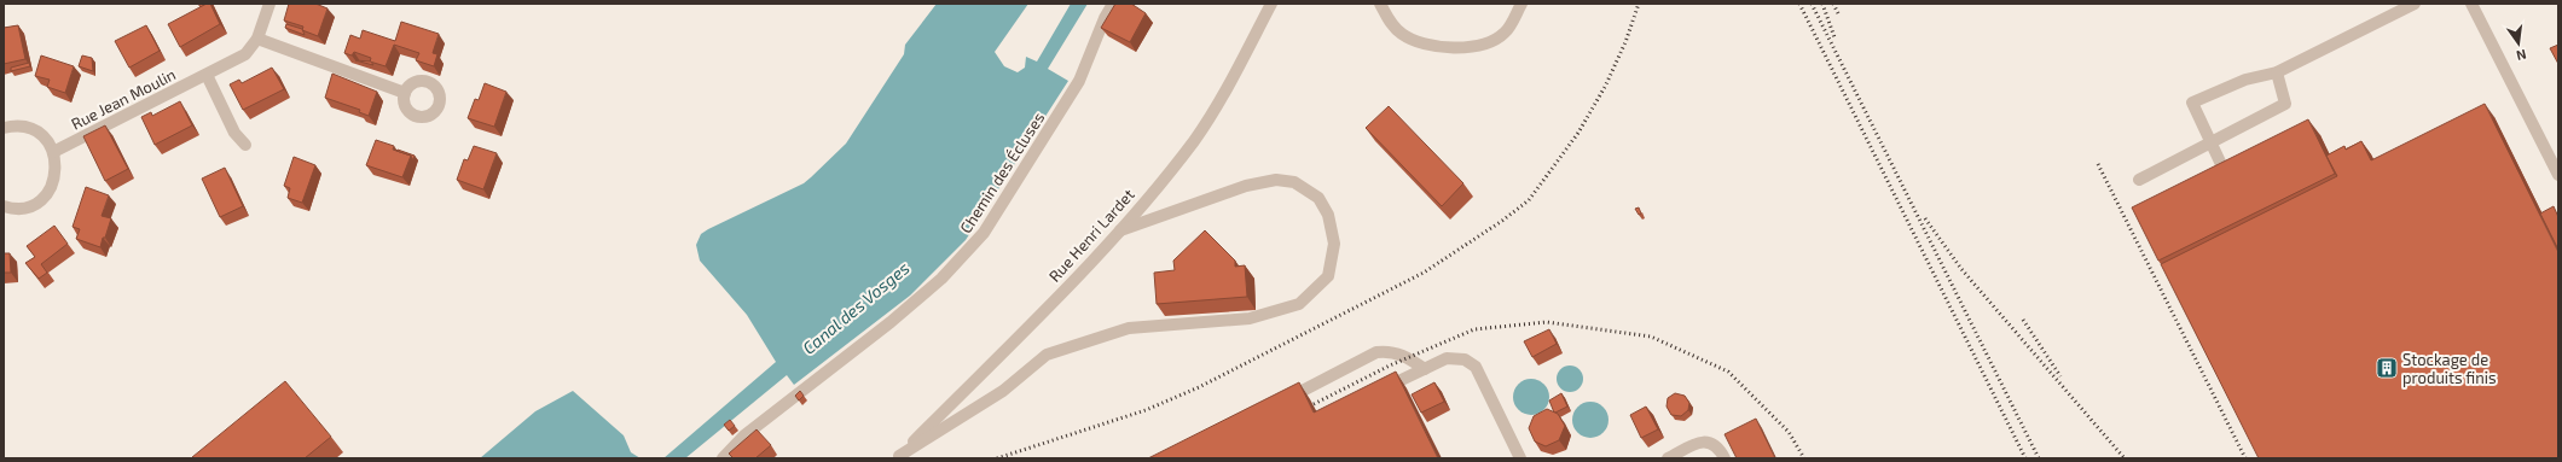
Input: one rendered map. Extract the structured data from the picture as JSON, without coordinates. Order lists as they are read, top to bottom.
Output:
{
  "streets": {
    "street": ["Rue Jean Moulin", "Chemin des Écluses", "Rue Henri Lardet"]
  },
  "water": ["Canal des Vosges"],
  "places": {
    "building": ["Stockage de produits finis"]
  },
  "north": "bottom"
}
